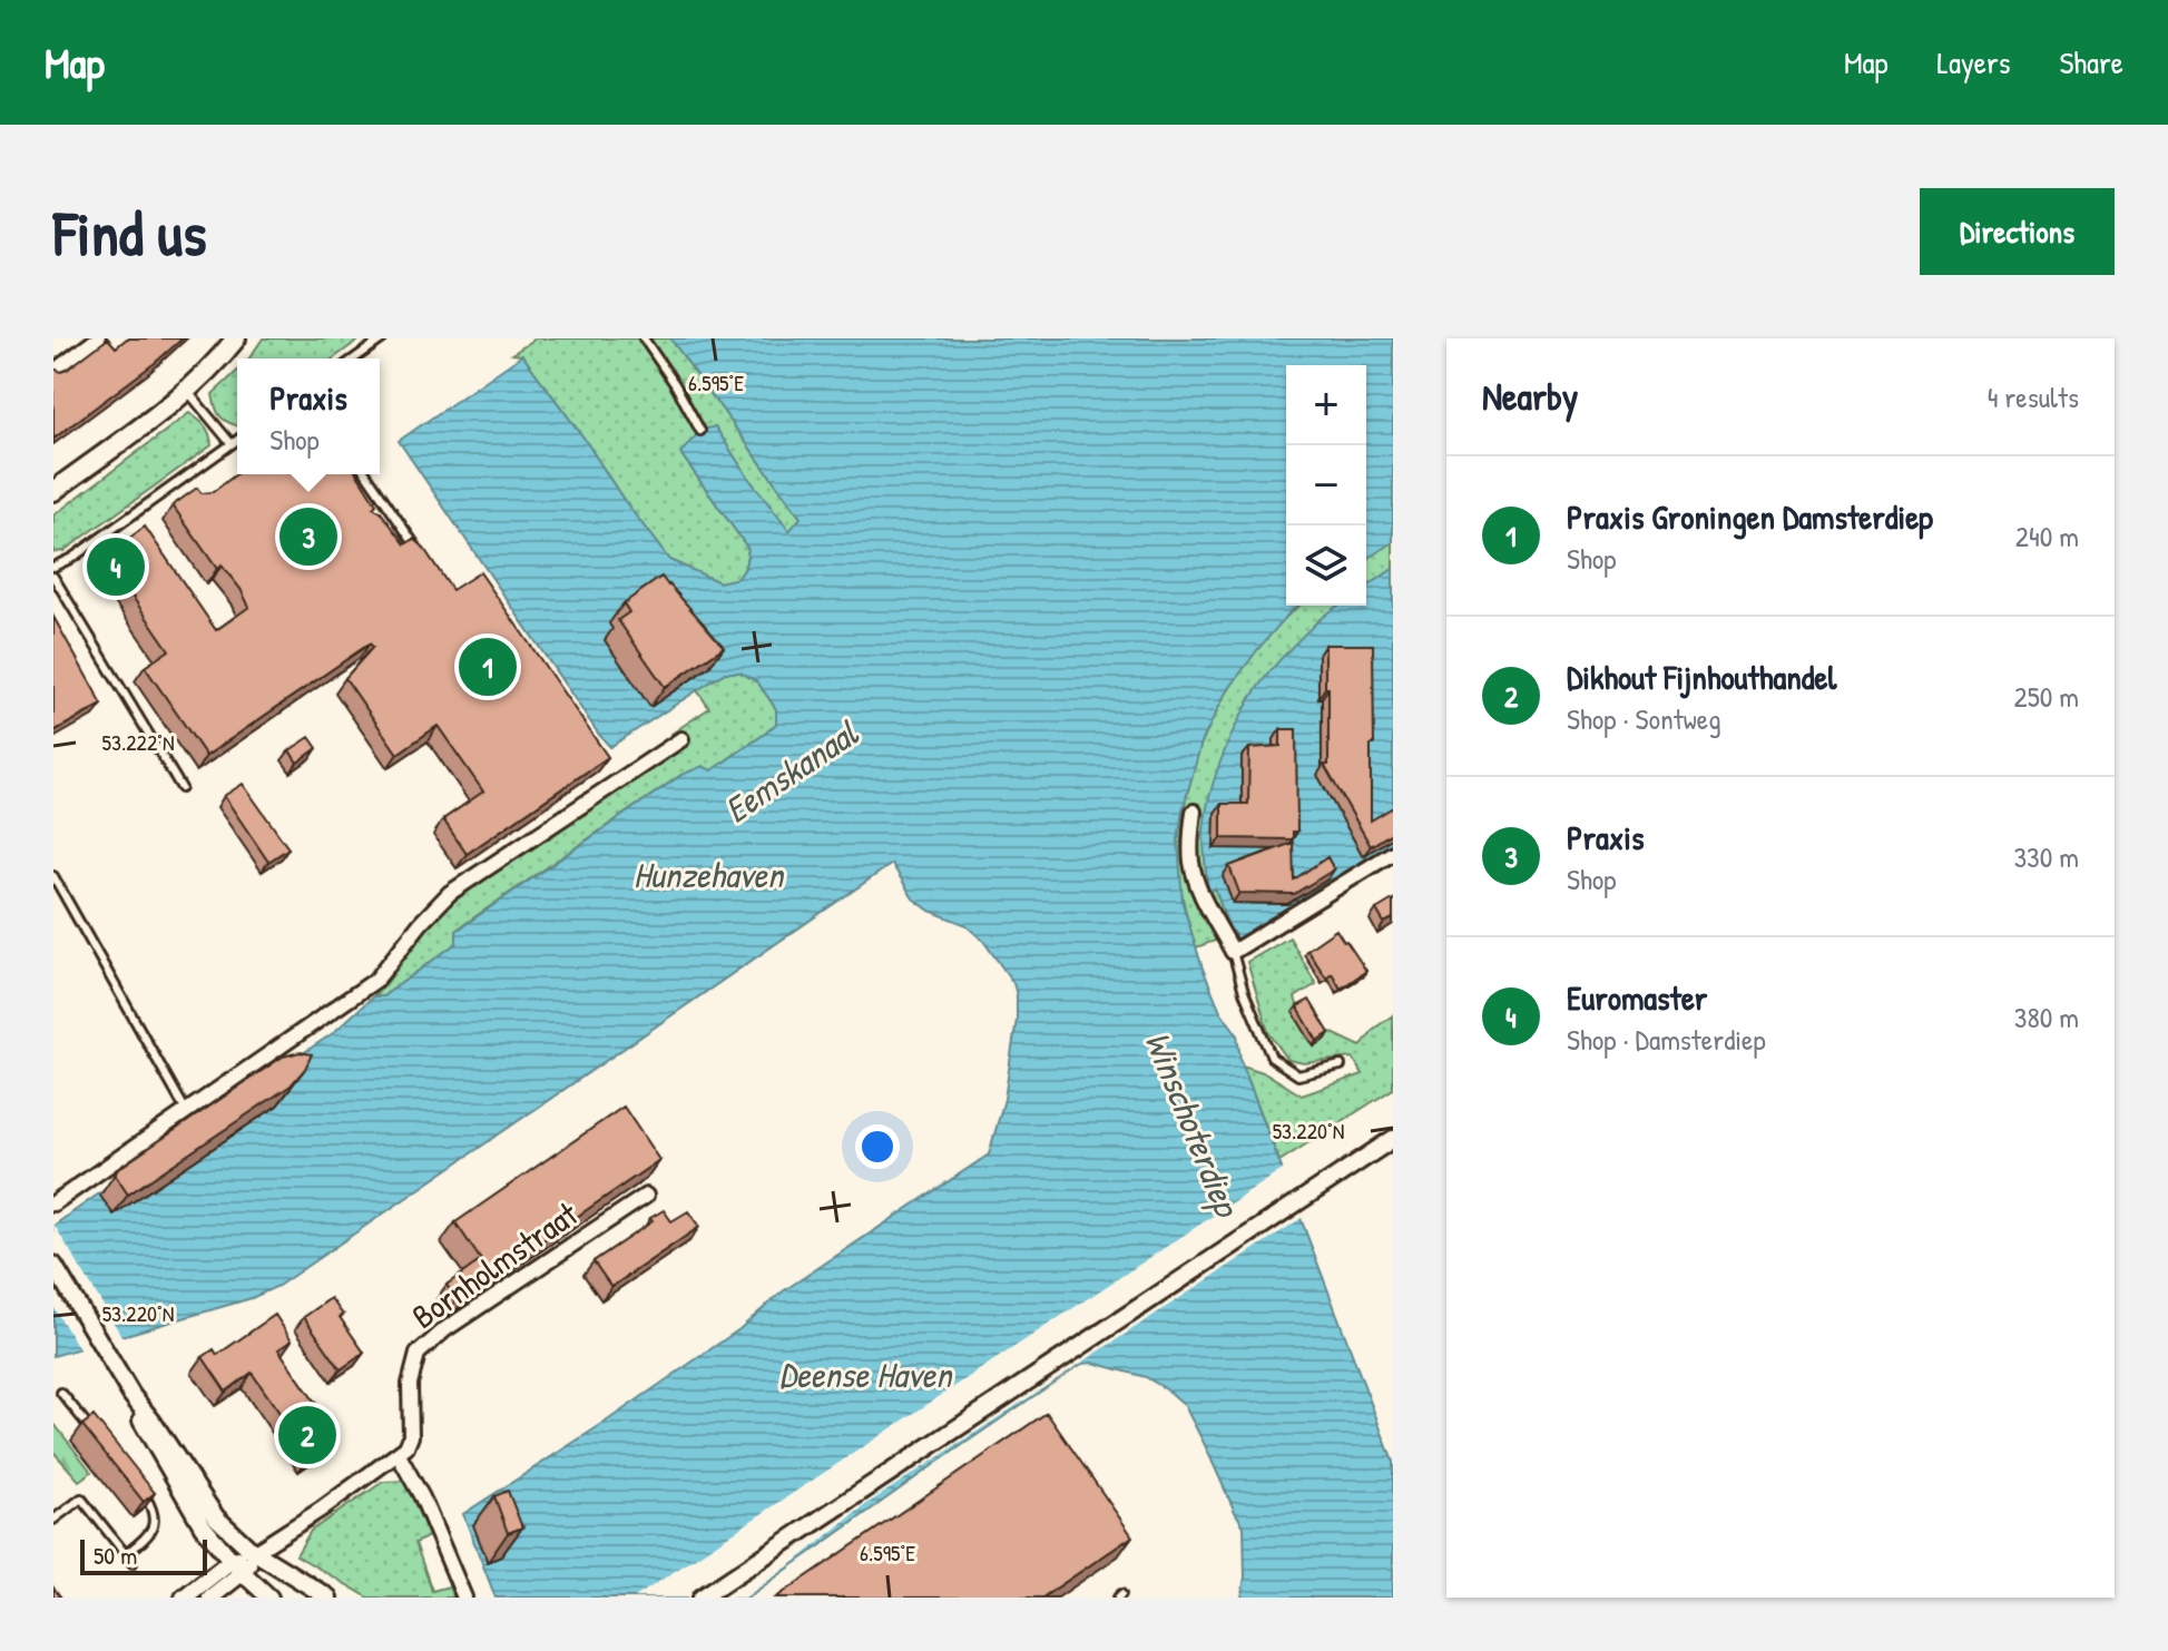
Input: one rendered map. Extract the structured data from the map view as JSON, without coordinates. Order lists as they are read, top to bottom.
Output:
{
  "streets": {
    "street": ["Bornholmstraat"]
  },
  "water": [
    "Eemskanaal",
    "Hunzehaven",
    "Winschoterdiep",
    "Deense Haven"
  ],
  "scale_bar": "50 m",
  "page": {
    "header": "Map",
    "nav": ["Map", "Layers", "Share"],
    "buttons": "Directions",
    "title": "Find us",
    "heading": ["Nearby", "4 results"],
    "popup": ["Praxis", "Shop"],
    "map_buttons": ["+", "−"],
    "list": [
      {
        "mark": "1",
        "name": "Praxis Groningen Damsterdiep",
        "note": "Shop",
        "value": "240 m"
      },
      {
        "mark": "2",
        "name": "Dikhout Fijnhouthandel",
        "note": "Shop · Sontweg",
        "value": "250 m"
      },
      {
        "mark": "3",
        "name": "Praxis",
        "note": "Shop",
        "value": "330 m"
      },
      {
        "mark": "4",
        "name": "Euromaster",
        "note": "Shop · Damsterdiep",
        "value": "380 m"
      }
    ],
    "pins": [
      "3",
      "4",
      "1",
      "2"
    ],
    "scale": "50 m"
  },
  "coordinates": ["6.595°E", "53.222°N", "53.220°N"]
}
